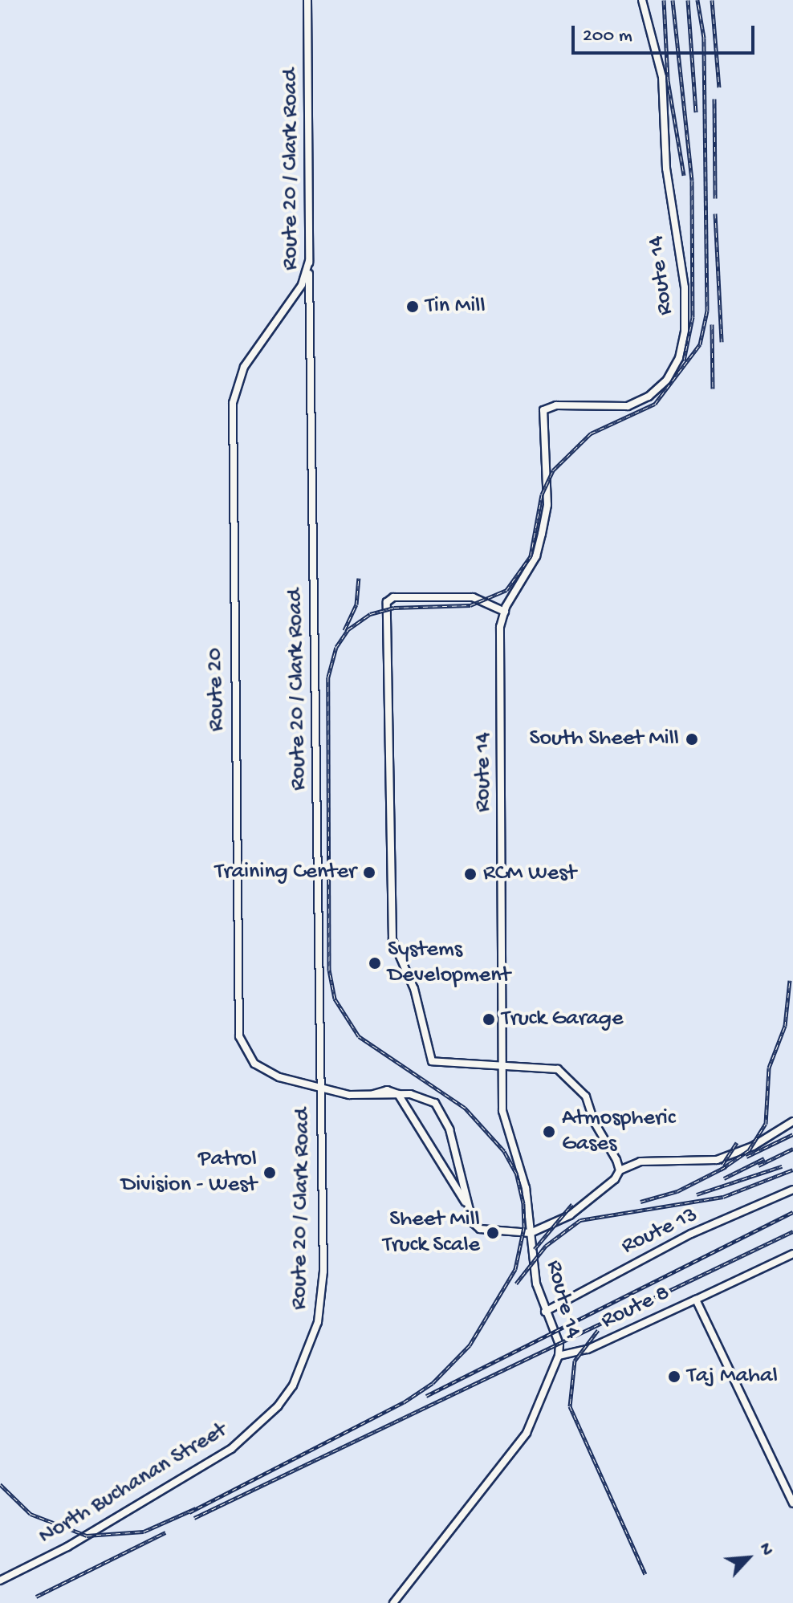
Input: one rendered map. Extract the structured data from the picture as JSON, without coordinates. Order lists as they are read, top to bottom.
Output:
{
  "streets": {
    "street": [
      "Route 20 / Clark Road",
      "Route 14",
      "Route 20",
      "Route 13",
      "Route 8",
      "North Buchanan Street"
    ]
  },
  "crossings": [
    ["Route 20 / Clark Road", "Route 20"],
    ["Route 20 / Clark Road", "North Buchanan Street"],
    ["Route 14", "Route 13"],
    ["Route 14", "Route 8"]
  ],
  "places": [
    "Tin Mill",
    "South Sheet Mill",
    "Training Center",
    "RCM West",
    "Systems Development",
    "Truck Garage",
    "Atmospheric Gases",
    "Patrol Division - West",
    "Sheet Mill Truck Scale",
    "Taj Mahal"
  ],
  "scale_bar": "200 m",
  "north": "top right"
}
